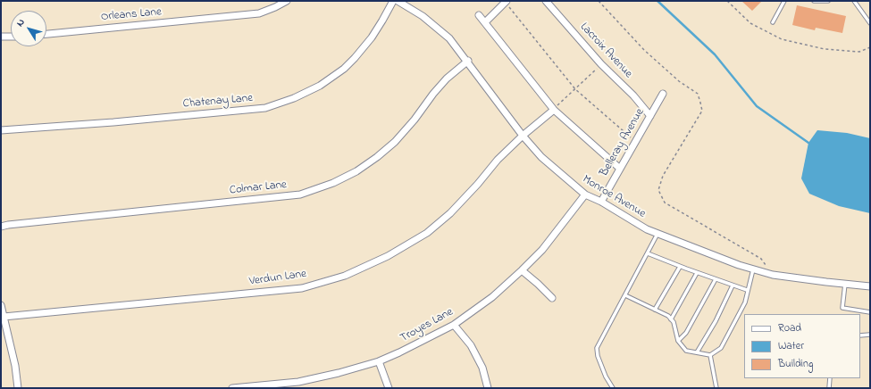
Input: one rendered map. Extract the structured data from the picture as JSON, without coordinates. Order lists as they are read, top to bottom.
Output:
{
  "streets": {
    "street": [
      "Orleans Lane",
      "Lacroix Avenue",
      "Chatenay Lane",
      "Belleray Avenue",
      "Colmar Lane",
      "Monroe Avenue",
      "Verdun Lane",
      "Troyes Lane"
    ]
  },
  "crossings": [
    ["Lacroix Avenue", "Belleray Avenue"],
    ["Belleray Avenue", "Monroe Avenue"],
    ["Colmar Lane", "Monroe Avenue"],
    ["Monroe Avenue", "Verdun Lane"],
    ["Monroe Avenue", "Troyes Lane"]
  ],
  "legend": ["Road", "Water", "Building"],
  "north": "top left"
}
